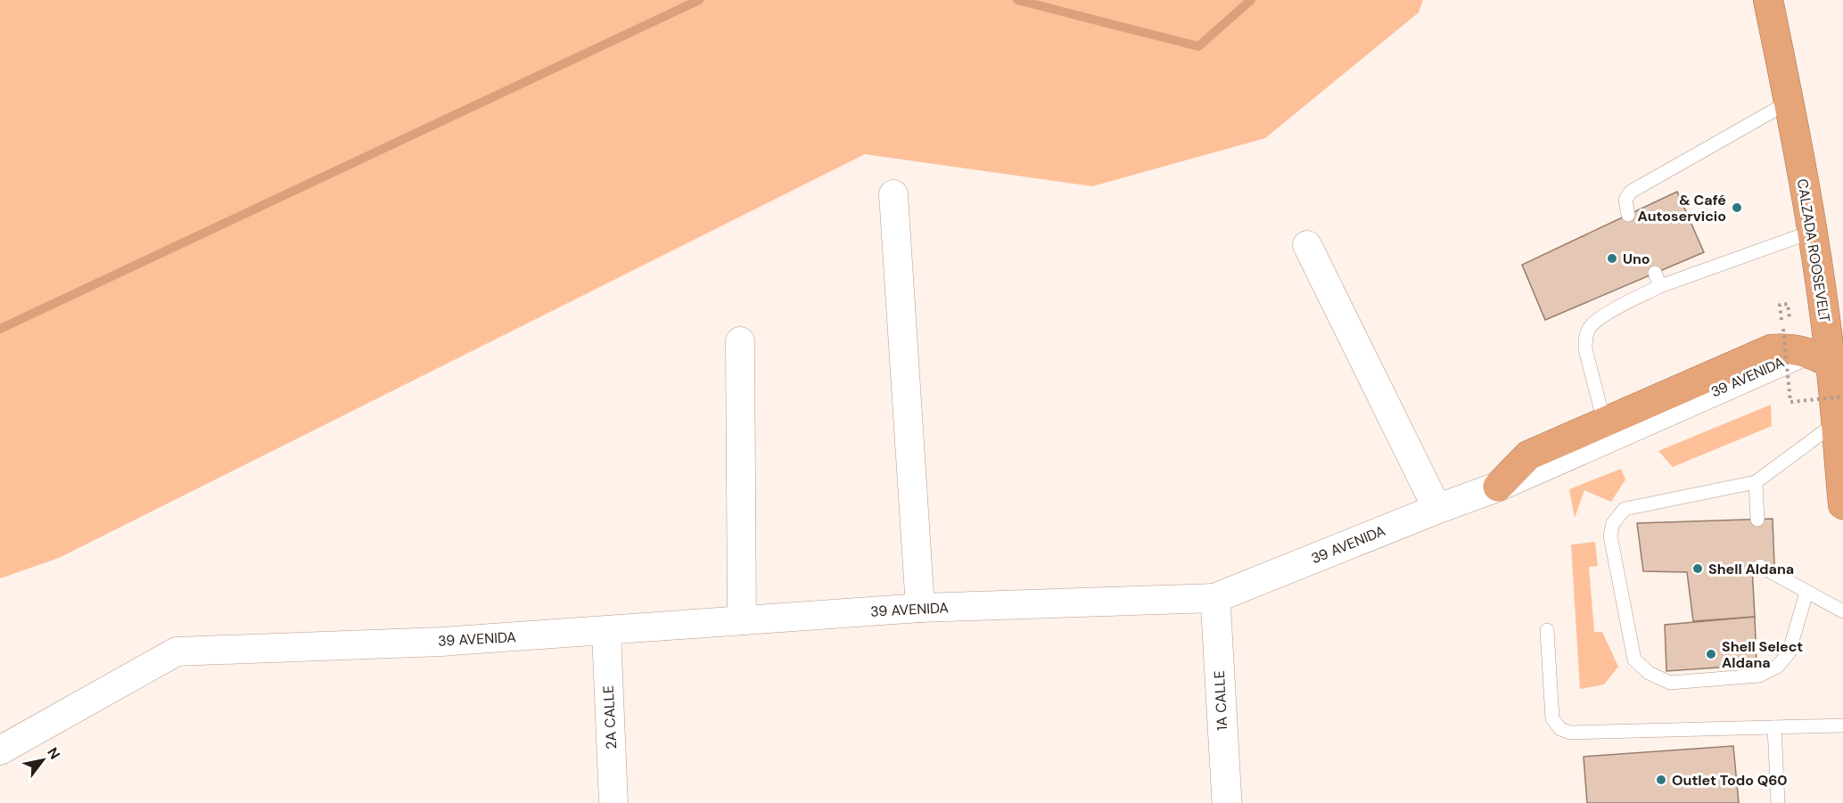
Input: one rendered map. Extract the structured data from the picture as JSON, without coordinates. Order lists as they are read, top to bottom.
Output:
{
  "streets": {
    "highway": ["CALZADA ROOSEVELT"],
    "street": ["39 AVENIDA", "1A CALLE", "2A CALLE"]
  },
  "crossings": [
    ["39 AVENIDA", "1A CALLE"],
    ["39 AVENIDA", "2A CALLE"]
  ],
  "places": [
    "& Café Autoservicio",
    "Uno",
    "Shell Aldana",
    "Shell Select Aldana",
    "Outlet Todo Q60"
  ],
  "north": "top right"
}
